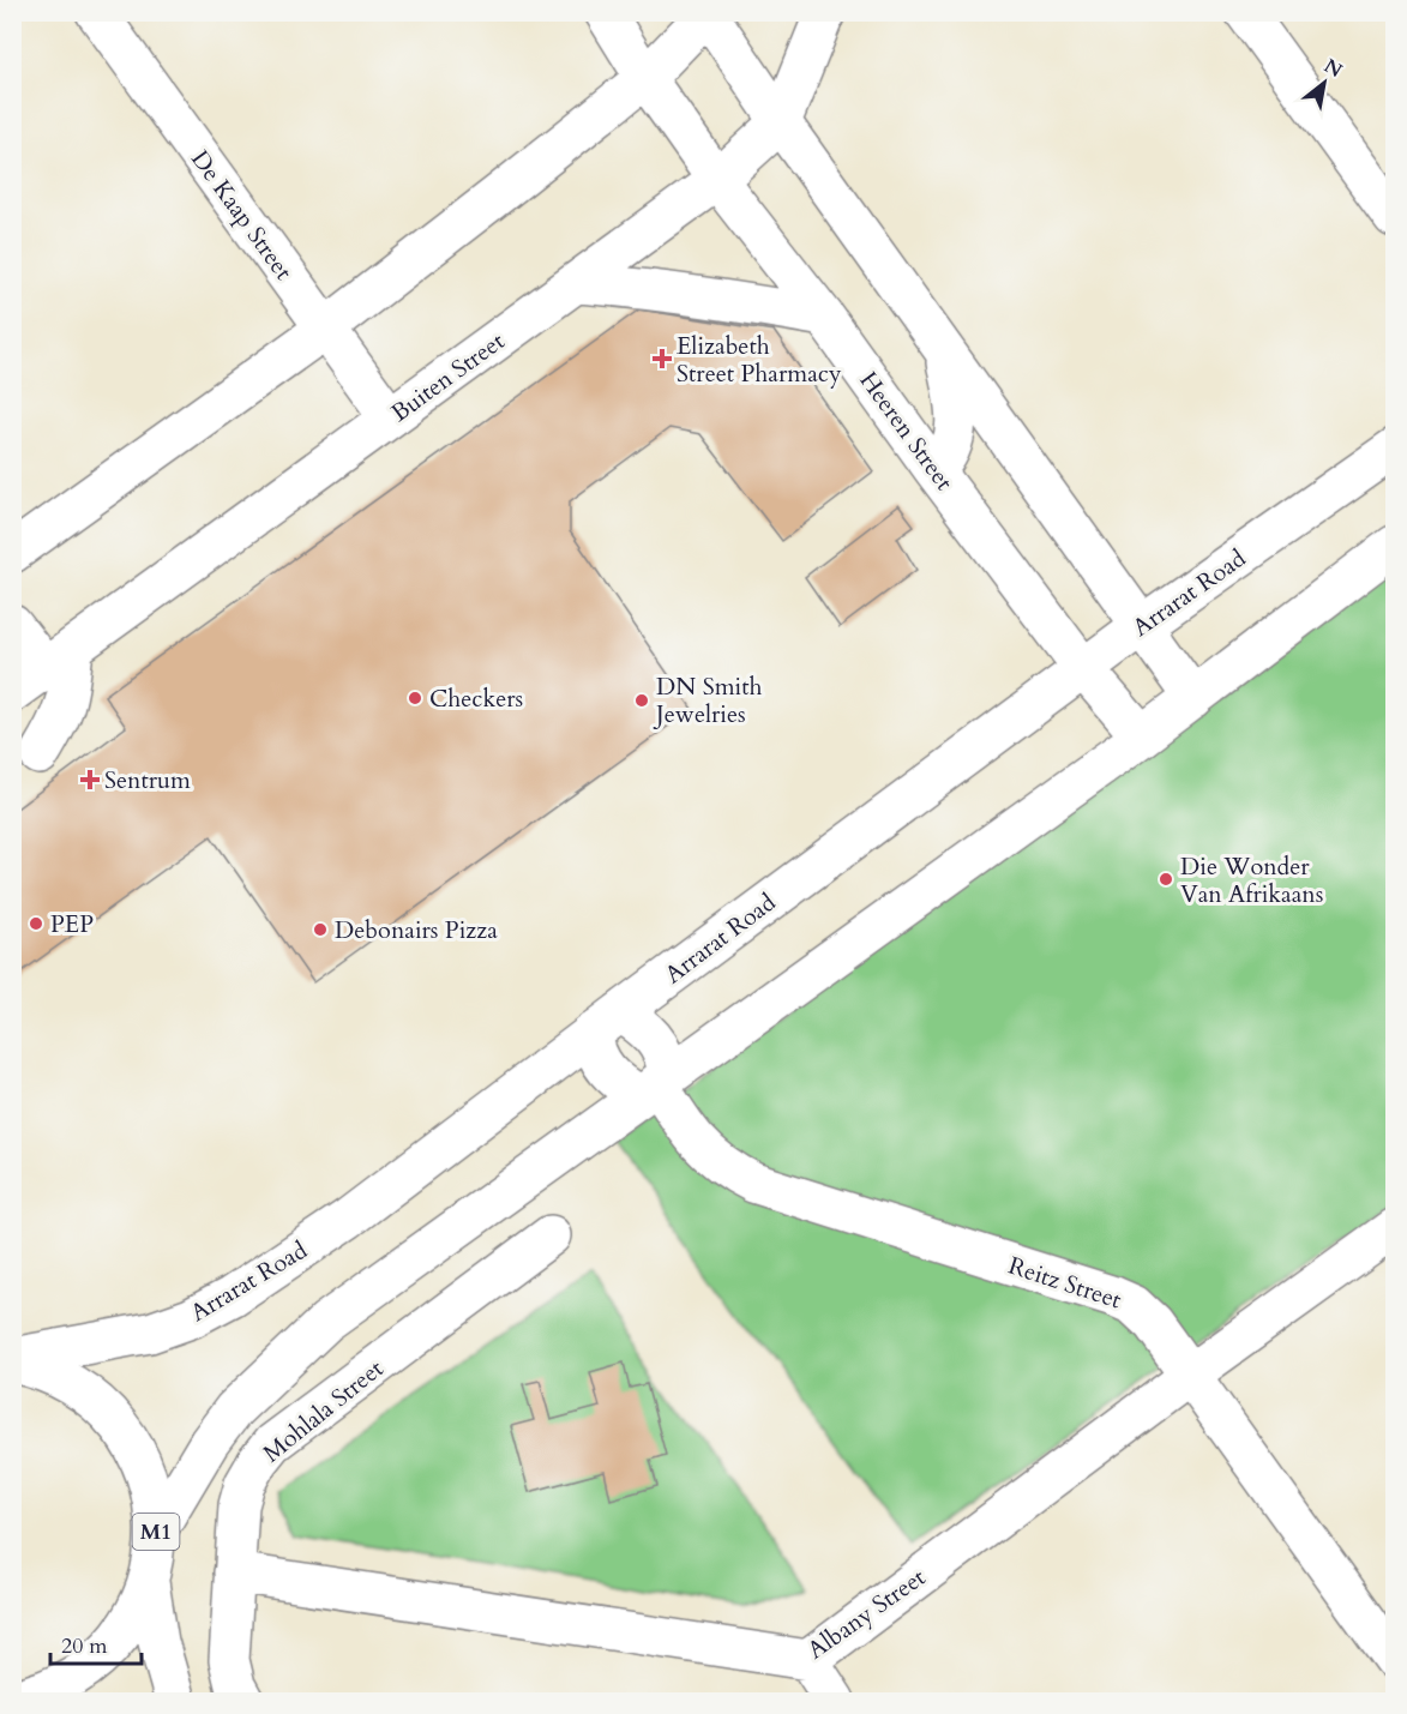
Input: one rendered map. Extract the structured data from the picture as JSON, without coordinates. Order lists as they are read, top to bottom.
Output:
{
  "streets": {
    "street": [
      "De Kaap Street",
      "Buiten Street",
      "Heeren Street",
      "Arrarat Road",
      "Reitz Street",
      "Mohlala Street",
      "M1",
      "Albany Street"
    ]
  },
  "crossings": [
    ["De Kaap Street", "Buiten Street"],
    ["Buiten Street", "Heeren Street"],
    ["Heeren Street", "Arrarat Road"],
    ["Arrarat Road", "Reitz Street"],
    ["Arrarat Road", "M1"],
    ["Reitz Street", "Albany Street"],
    ["Mohlala Street", "Albany Street"]
  ],
  "places": {
    "health": ["Elizabeth Street Pharmacy", "Sentrum"],
    "other": [
      "Checkers",
      "DN Smith Jewelries",
      "Die Wonder Van Afrikaans",
      "PEP",
      "Debonairs Pizza"
    ]
  },
  "scale_bar": "20 m",
  "north": "top right"
}
